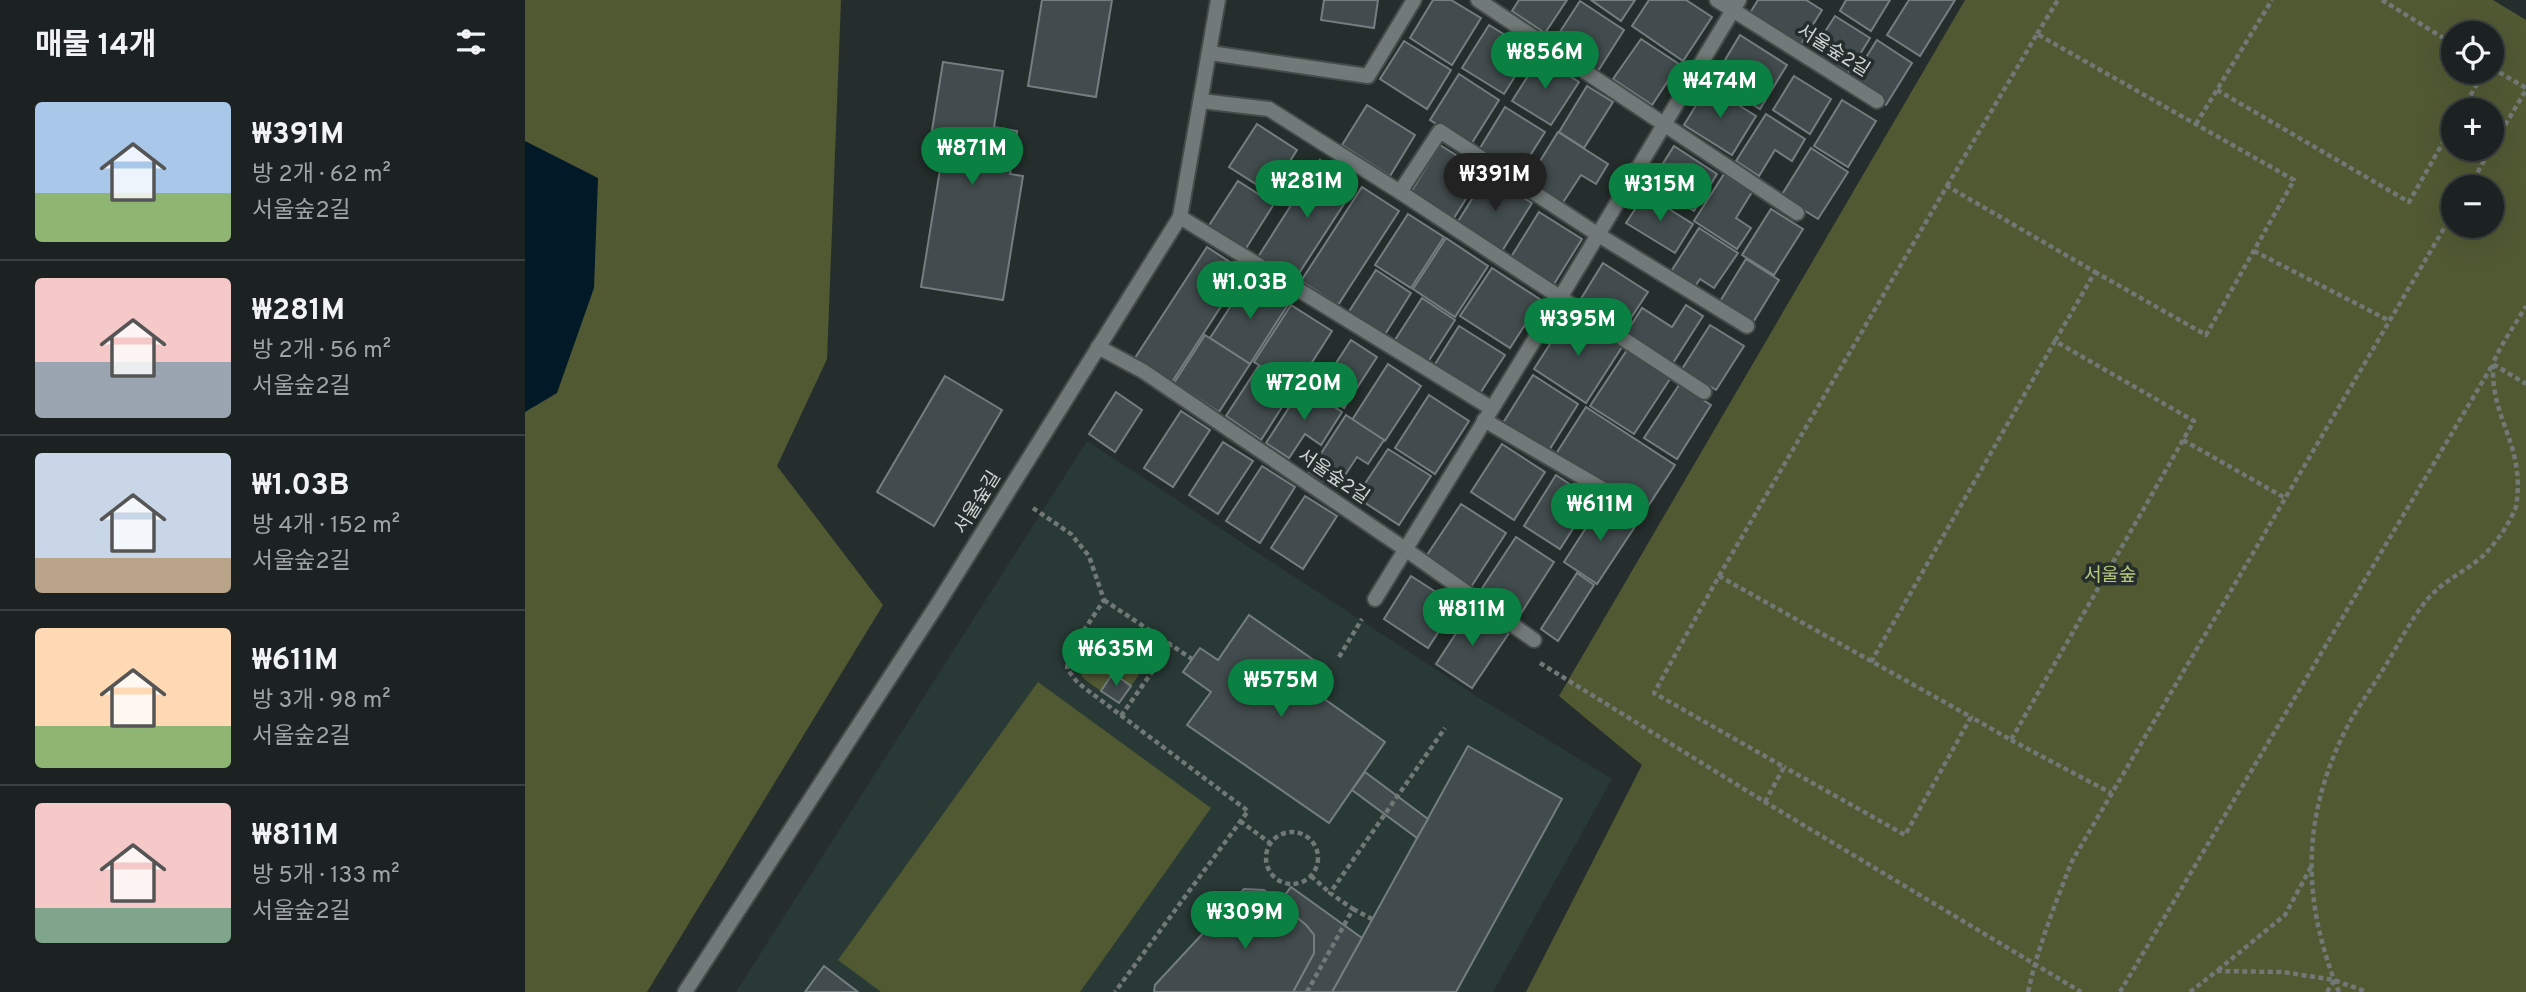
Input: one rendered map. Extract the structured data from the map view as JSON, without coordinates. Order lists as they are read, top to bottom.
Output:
{
  "streets": {
    "street": ["서울숲2길", "서울숲길"]
  },
  "crossings": [
    ["서울숲2길", "서울숲길"]
  ],
  "parks": ["서울숲"],
  "page": {
    "heading": "매물 14개",
    "map_buttons": ["+", "−"],
    "price": [
      "₩856M",
      "₩474M",
      "₩871M",
      "₩391M",
      "₩281M",
      "₩315M",
      "₩1.03B",
      "₩395M",
      "₩720M",
      "₩611M",
      "₩811M",
      "₩635M",
      "₩575M",
      "₩309M"
    ],
    "list": [
      {
        "name": "₩391M",
        "note": "방 2개 · 62 m² · 서울숲2길"
      },
      {
        "name": "₩281M",
        "note": "방 2개 · 56 m² · 서울숲2길"
      },
      {
        "name": "₩1.03B",
        "note": "방 4개 · 152 m² · 서울숲2길"
      },
      {
        "name": "₩611M",
        "note": "방 3개 · 98 m² · 서울숲2길"
      },
      {
        "name": "₩811M",
        "note": "방 5개 · 133 m² · 서울숲2길"
      }
    ]
  }
}
